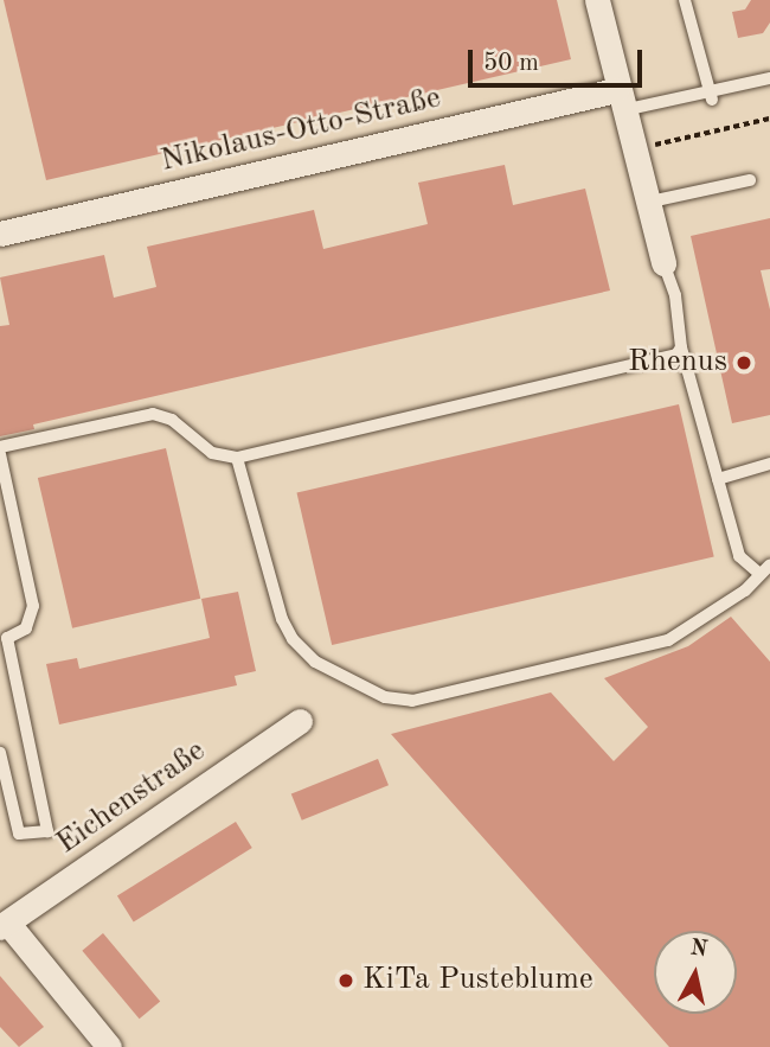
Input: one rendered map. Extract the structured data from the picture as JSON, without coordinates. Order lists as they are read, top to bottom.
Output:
{
  "streets": {
    "street": ["Nikolaus-Otto-Straße", "Eichenstraße"]
  },
  "places": ["Rhenus", "KiTa Pusteblume"],
  "scale_bar": "50 m",
  "north": "top"
}
